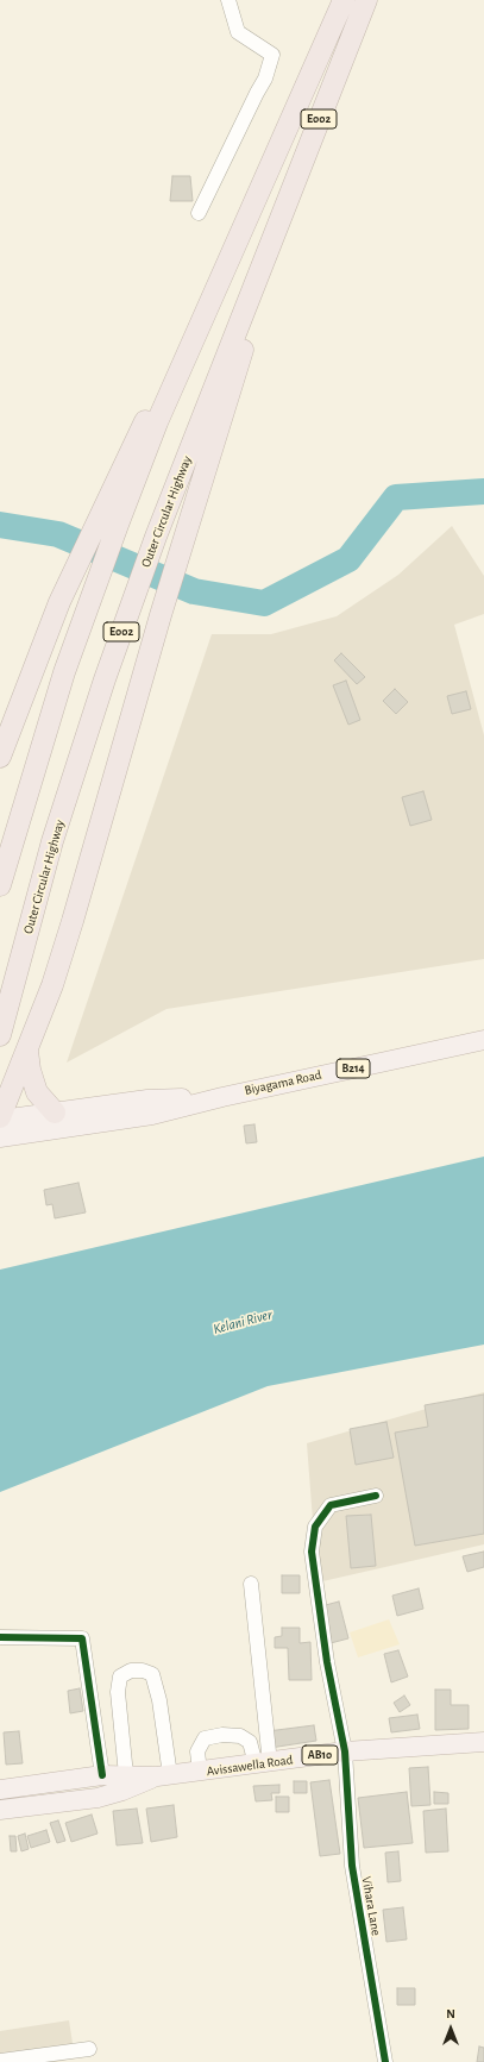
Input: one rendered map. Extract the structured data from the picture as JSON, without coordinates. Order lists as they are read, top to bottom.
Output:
{
  "streets": {
    "highway": ["E002", "Outer Circular Highway"],
    "main road": [
      "B214",
      "Biyagama Road",
      "AB10",
      "Avissawella Road"
    ],
    "street": ["Vihara Lane"]
  },
  "crossings": [
    ["Avissawella Road", "Vihara Lane"]
  ],
  "water": ["Kelani River"],
  "north": "top"
}
